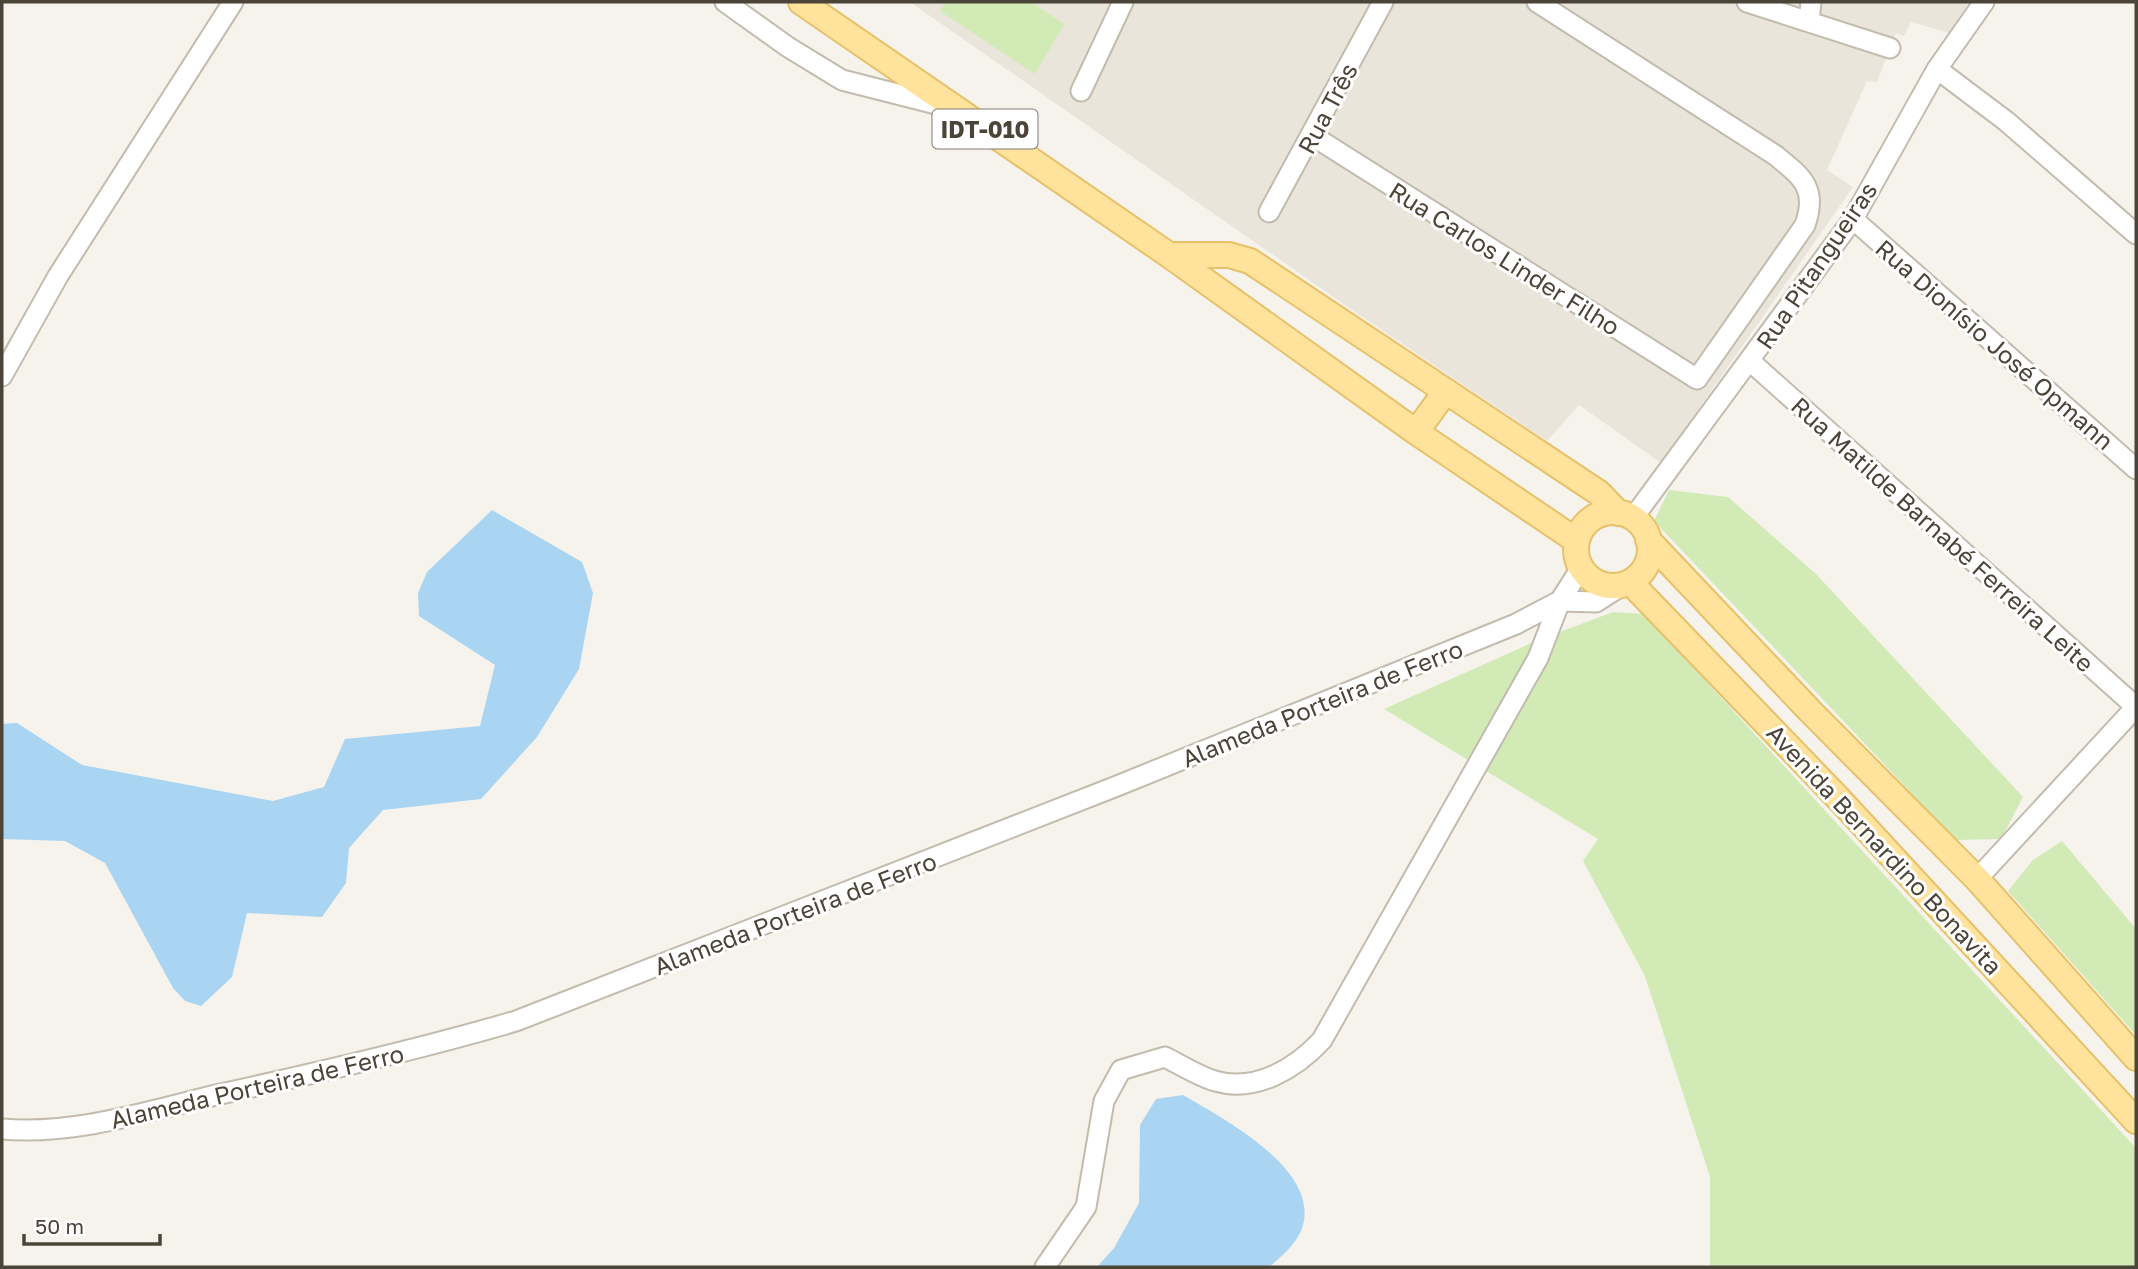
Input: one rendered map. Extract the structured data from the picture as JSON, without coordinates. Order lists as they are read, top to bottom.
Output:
{
  "streets": {
    "main road": ["IDT-010", "Avenida Bernardino Bonavita"],
    "street": [
      "Rua Três",
      "Rua Carlos Linder Filho",
      "Rua Pitangueiras",
      "Rua Dionísio José Opmann",
      "Rua Matilde Barnabé Ferreira Leite",
      "Alameda Porteira de Ferro"
    ]
  },
  "crossings": [
    ["Rua Três", "Rua Carlos Linder Filho"],
    ["IDT-010", "Avenida Bernardino Bonavita"],
    ["Rua Pitangueiras", "Rua Dionísio José Opmann"],
    ["Rua Pitangueiras", "Rua Matilde Barnabé Ferreira Leite"],
    ["Rua Pitangueiras", "Alameda Porteira de Ferro"],
    ["Rua Pitangueiras", "Avenida Bernardino Bonavita"],
    ["Alameda Porteira de Ferro", "Avenida Bernardino Bonavita"]
  ],
  "scale_bar": "50 m"
}
